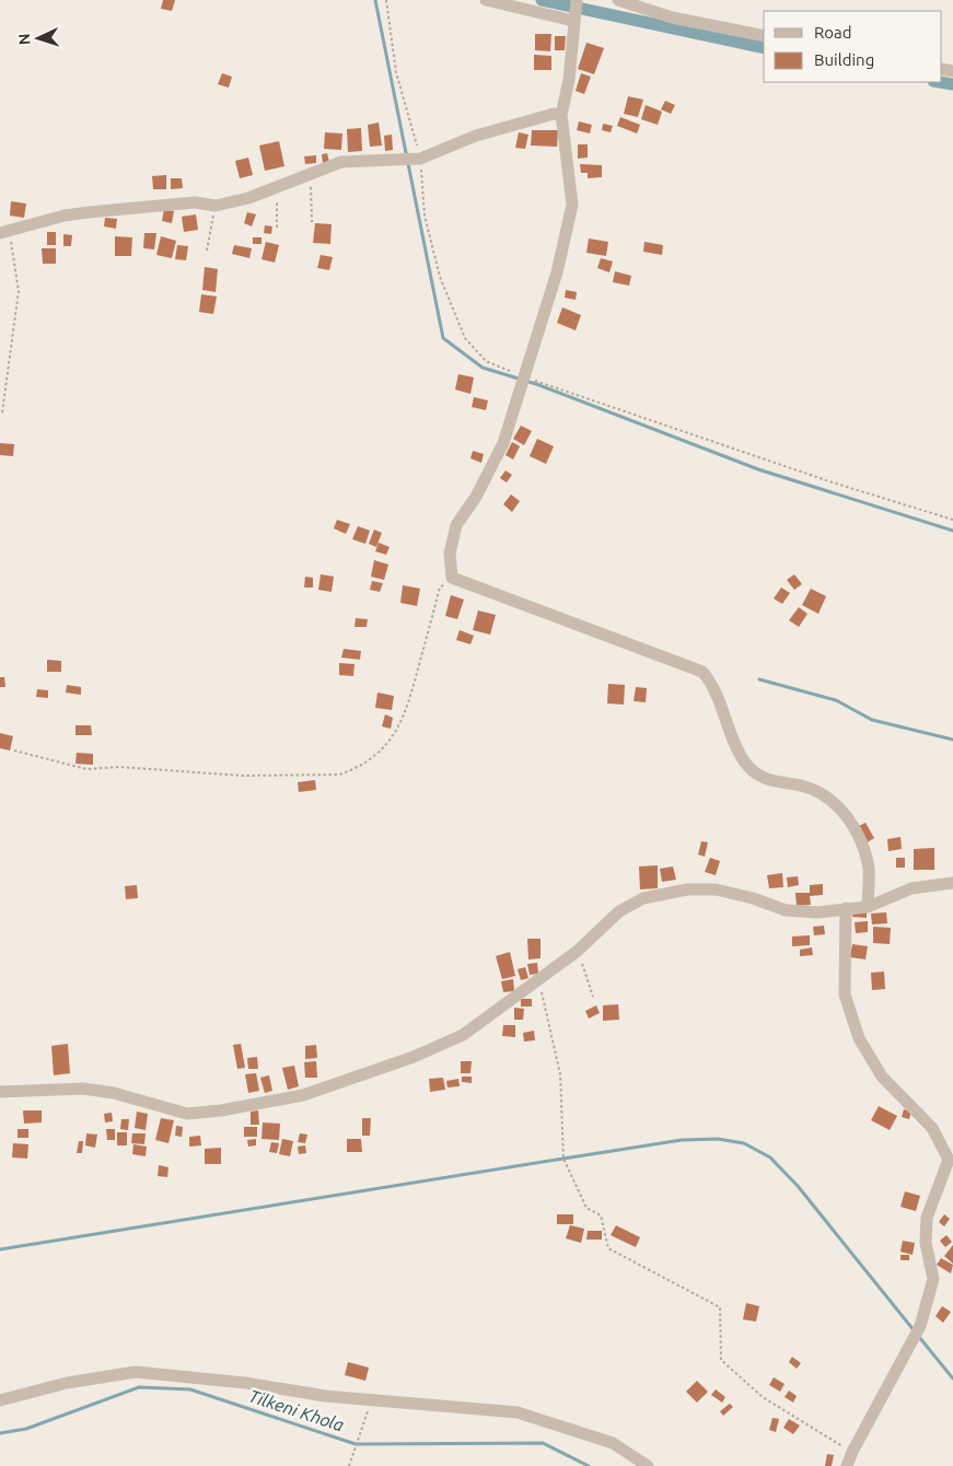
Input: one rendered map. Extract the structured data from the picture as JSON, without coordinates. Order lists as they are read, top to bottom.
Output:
{
  "water": ["Tilkeni Khola"],
  "legend": ["Road", "Building"],
  "north": "left"
}
